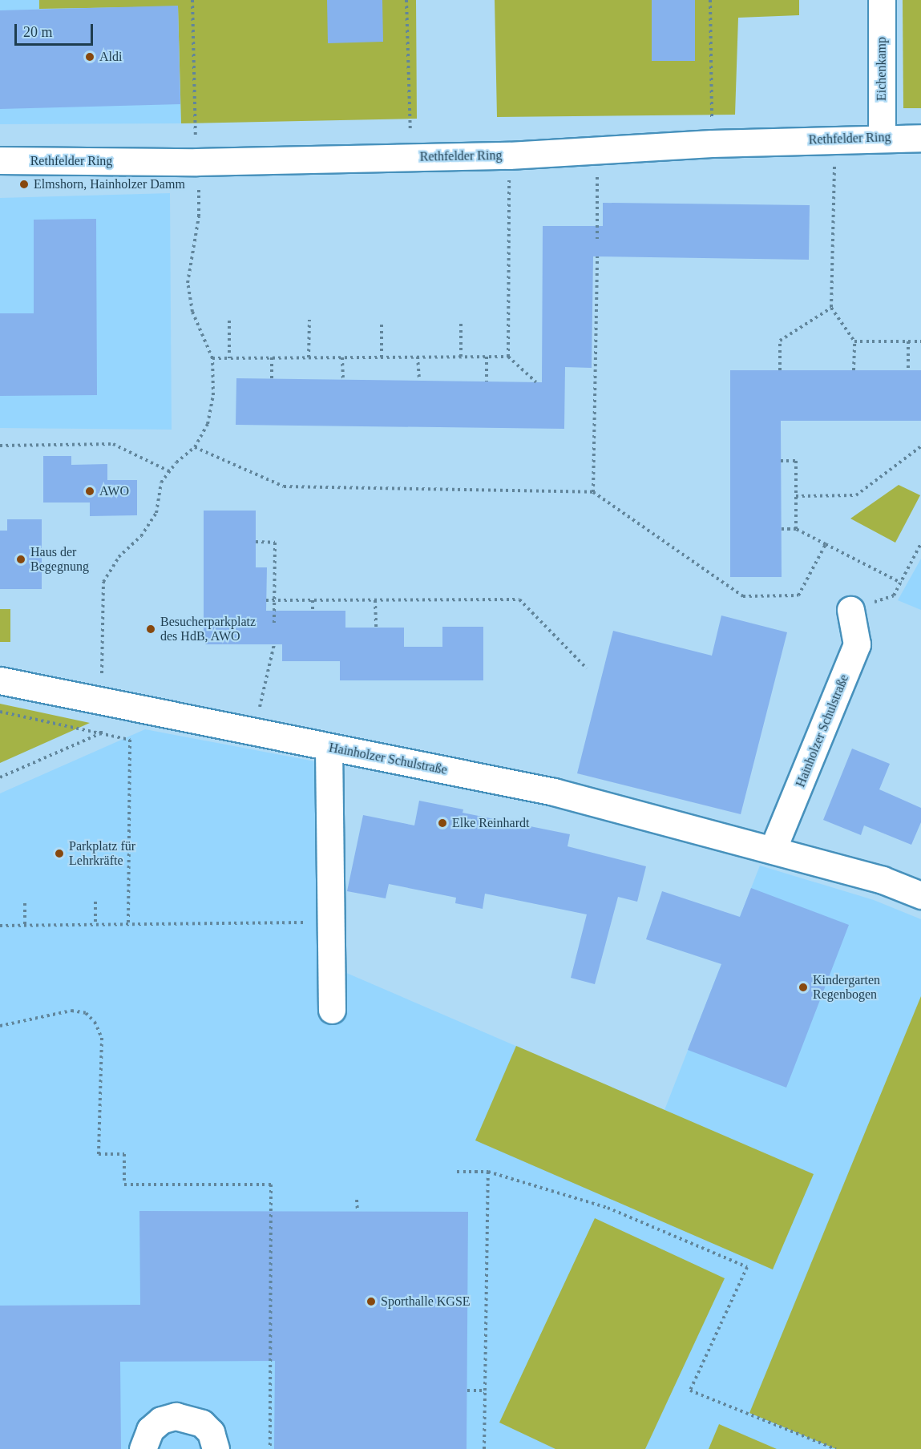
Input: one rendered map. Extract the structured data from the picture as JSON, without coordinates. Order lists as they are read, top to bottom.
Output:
{
  "streets": {
    "street": ["Eichenkamp", "Rethfelder Ring", "Hainholzer Schulstraße"]
  },
  "crossings": [
    ["Eichenkamp", "Rethfelder Ring"]
  ],
  "places": [
    "Aldi",
    "Elmshorn, Hainholzer Damm",
    "AWO",
    "Haus der Begegnung",
    "Besucherparkplatz des HdB, AWO",
    "Elke Reinhardt",
    "Parkplatz für Lehrkräfte",
    "Kindergarten Regenbogen",
    "Sporthalle KGSE"
  ],
  "scale_bar": "20 m"
}
